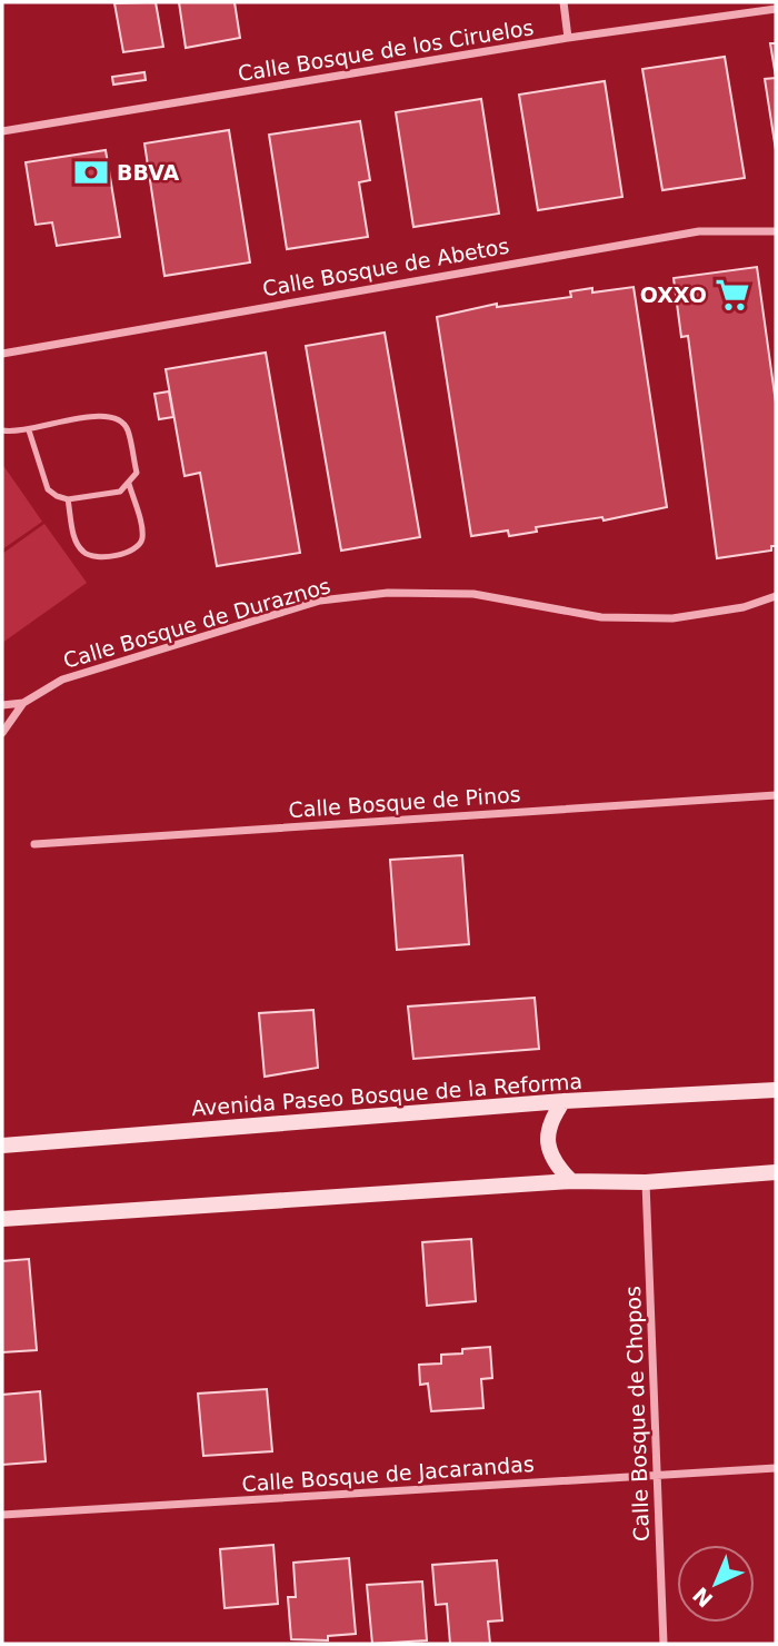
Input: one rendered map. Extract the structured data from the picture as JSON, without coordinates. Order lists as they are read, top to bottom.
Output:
{
  "streets": {
    "main road": ["Avenida Paseo Bosque de la Reforma"],
    "street": [
      "Calle Bosque de los Ciruelos",
      "Calle Bosque de Abetos",
      "Calle Bosque de Duraznos",
      "Calle Bosque de Pinos",
      "Calle Bosque de Chopos",
      "Calle Bosque de Jacarandas"
    ]
  },
  "crossings": [
    ["Calle Bosque de Chopos", "Calle Bosque de Jacarandas"]
  ],
  "places": {
    "bank": ["BBVA"],
    "supermarket": ["OXXO"]
  },
  "north": "bottom left"
}
